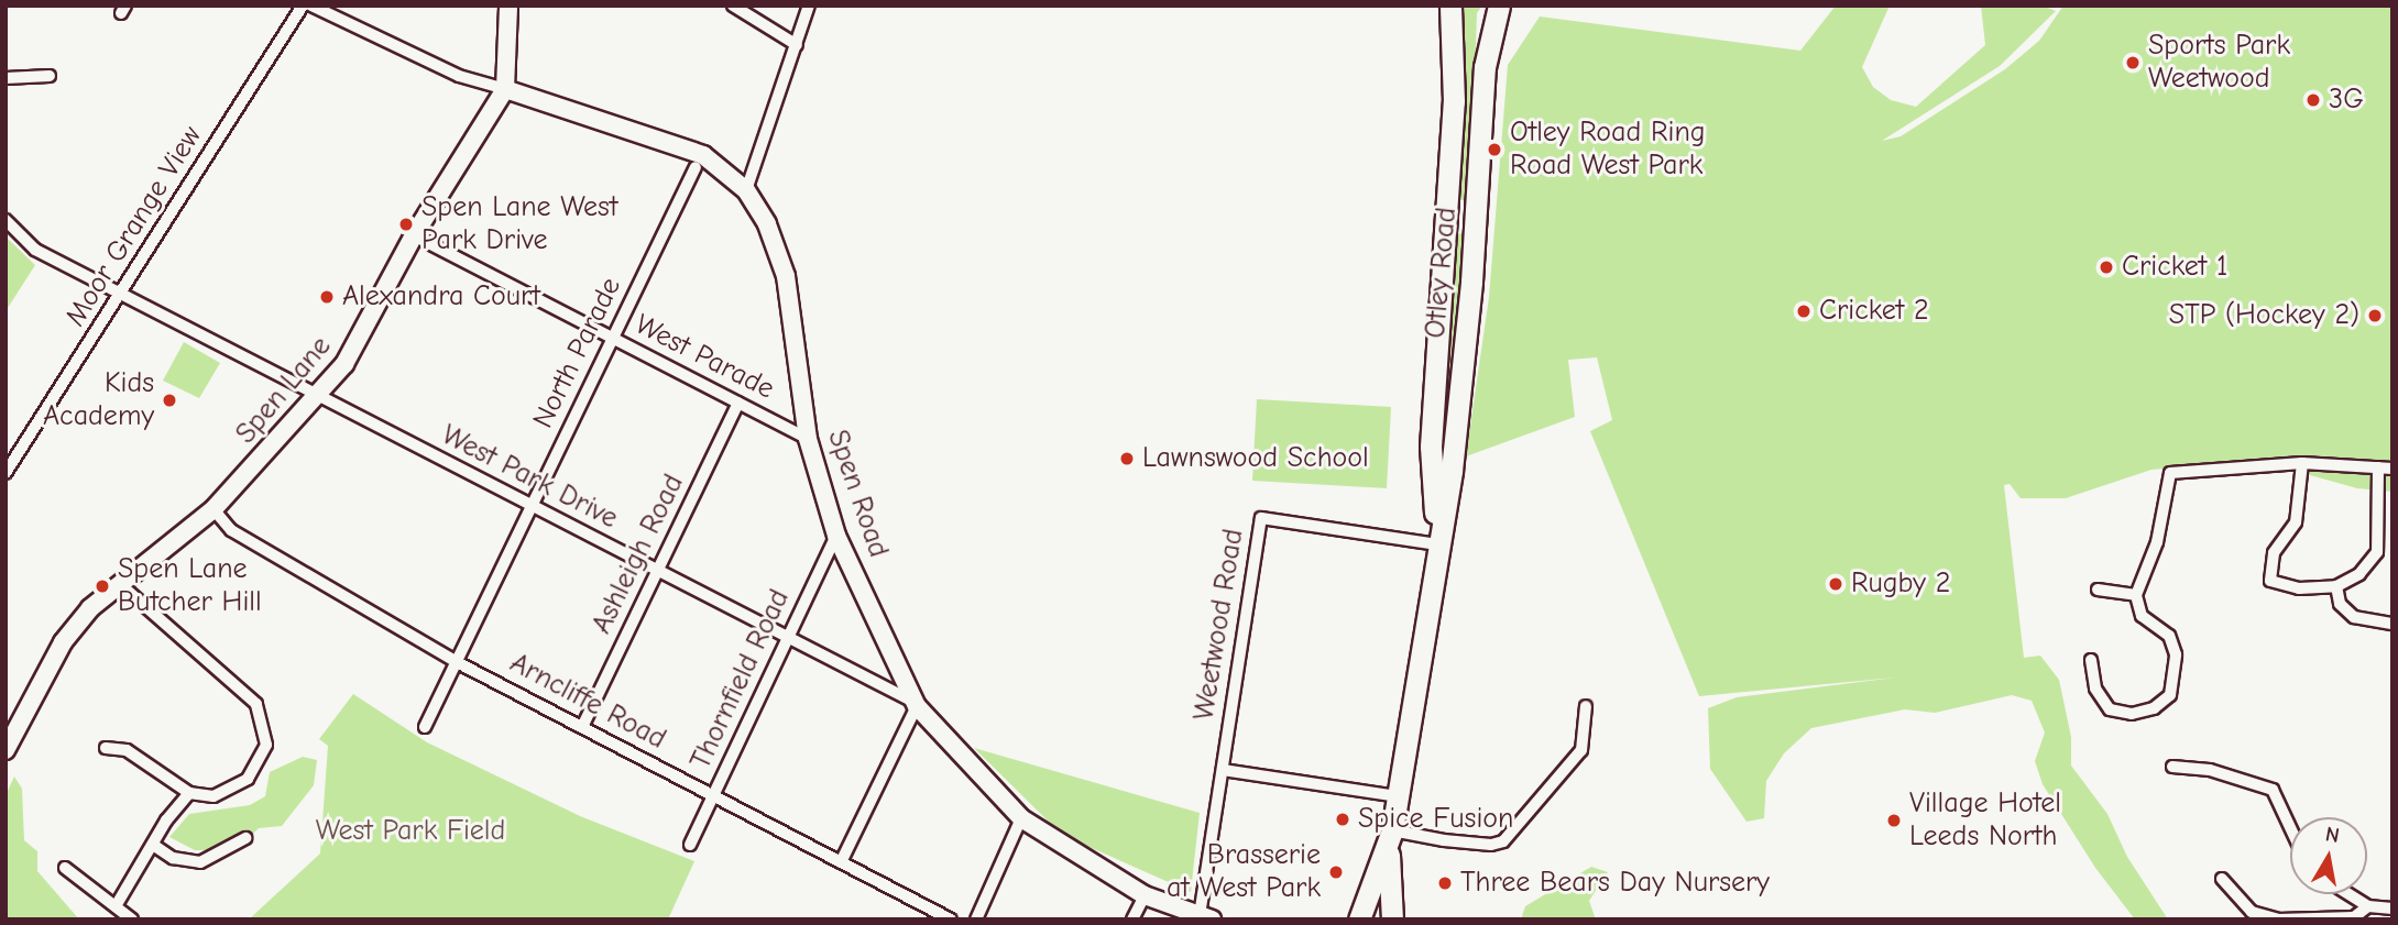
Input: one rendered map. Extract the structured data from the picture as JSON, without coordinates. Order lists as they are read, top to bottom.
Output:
{
  "streets": {
    "highway": ["Otley Road"],
    "street": [
      "Moor Grange View",
      "North Parade",
      "West Parade",
      "Spen Lane",
      "West Park Drive",
      "Spen Road",
      "Ashleigh Road",
      "Weetwood Road",
      "Thornfield Road",
      "Arncliffe Road"
    ]
  },
  "crossings": [
    ["Moor Grange View", "West Park Drive"],
    ["Otley Road", "Weetwood Road"],
    ["North Parade", "West Parade"],
    ["North Parade", "West Park Drive"],
    ["North Parade", "Arncliffe Road"],
    ["West Parade", "Spen Lane"],
    ["West Parade", "Spen Road"],
    ["West Parade", "Ashleigh Road"],
    ["Spen Lane", "West Park Drive"],
    ["Spen Lane", "Spen Road"],
    ["Spen Lane", "Arncliffe Road"],
    ["West Park Drive", "Spen Road"],
    ["West Park Drive", "Ashleigh Road"],
    ["West Park Drive", "Thornfield Road"],
    ["Spen Road", "Weetwood Road"],
    ["Spen Road", "Thornfield Road"],
    ["Ashleigh Road", "Arncliffe Road"],
    ["Thornfield Road", "Arncliffe Road"]
  ],
  "parks": ["West Park Field"],
  "places": [
    "Sports Park Weetwood",
    "3G",
    "Otley Road Ring Road West Park",
    "Spen Lane West Park Drive",
    "Cricket 1",
    "Alexandra Court",
    "Cricket 2",
    "STP (Hockey 2)",
    "Kids Academy",
    "Lawnswood School",
    "Rugby 2",
    "Spen Lane Butcher Hill",
    "Spice Fusion",
    "Village Hotel Leeds North",
    "Brasserie at West Park",
    "Three Bears Day Nursery"
  ],
  "north": "top"
}
